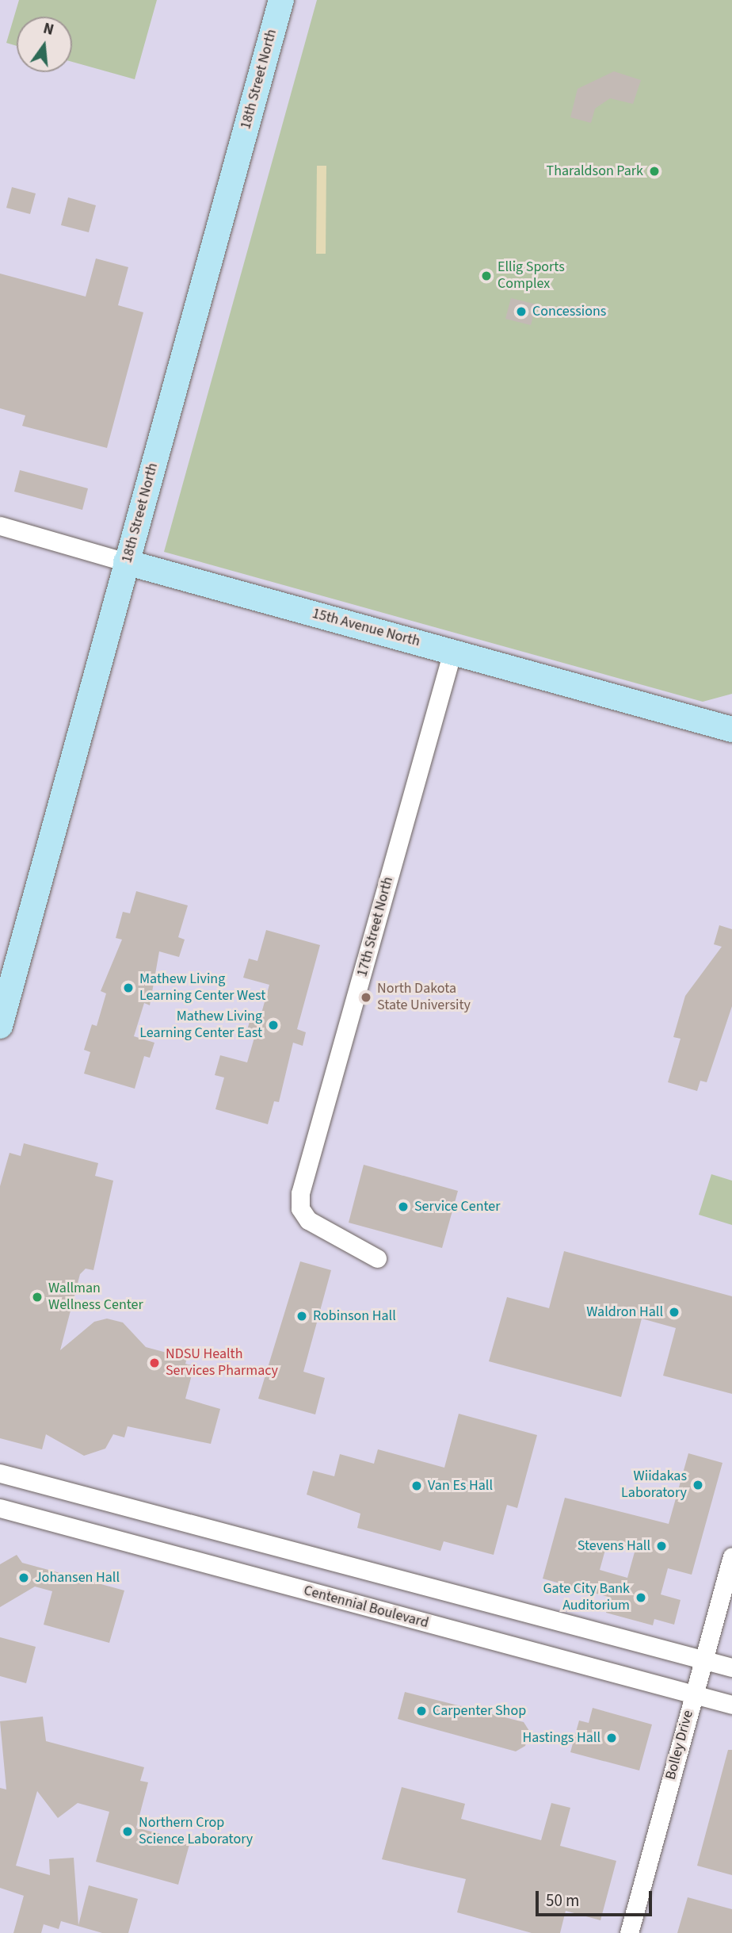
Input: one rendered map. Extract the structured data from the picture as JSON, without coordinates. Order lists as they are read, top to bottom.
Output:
{
  "streets": {
    "street": [
      "18th Street North",
      "15th Avenue North",
      "17th Street North",
      "Centennial Boulevard",
      "Bolley Drive"
    ]
  },
  "crossings": [
    ["18th Street North", "15th Avenue North"],
    ["15th Avenue North", "17th Street North"],
    ["Centennial Boulevard", "Bolley Drive"]
  ],
  "places": [
    "Tharaldson Park",
    "Ellig Sports Complex",
    "Concessions",
    "Mathew Living Learning Center West",
    "North Dakota State University",
    "Mathew Living Learning Center East",
    "Service Center",
    "Wallman Wellness Center",
    "Waldron Hall",
    "Robinson Hall",
    "NDSU Health Services Pharmacy",
    "Wiidakas Laboratory",
    "Van Es Hall",
    "Stevens Hall",
    "Johansen Hall",
    "Gate City Bank Auditorium",
    "Carpenter Shop",
    "Hastings Hall",
    "Northern Crop Science Laboratory"
  ],
  "scale_bar": "50 m",
  "north": "top"
}
